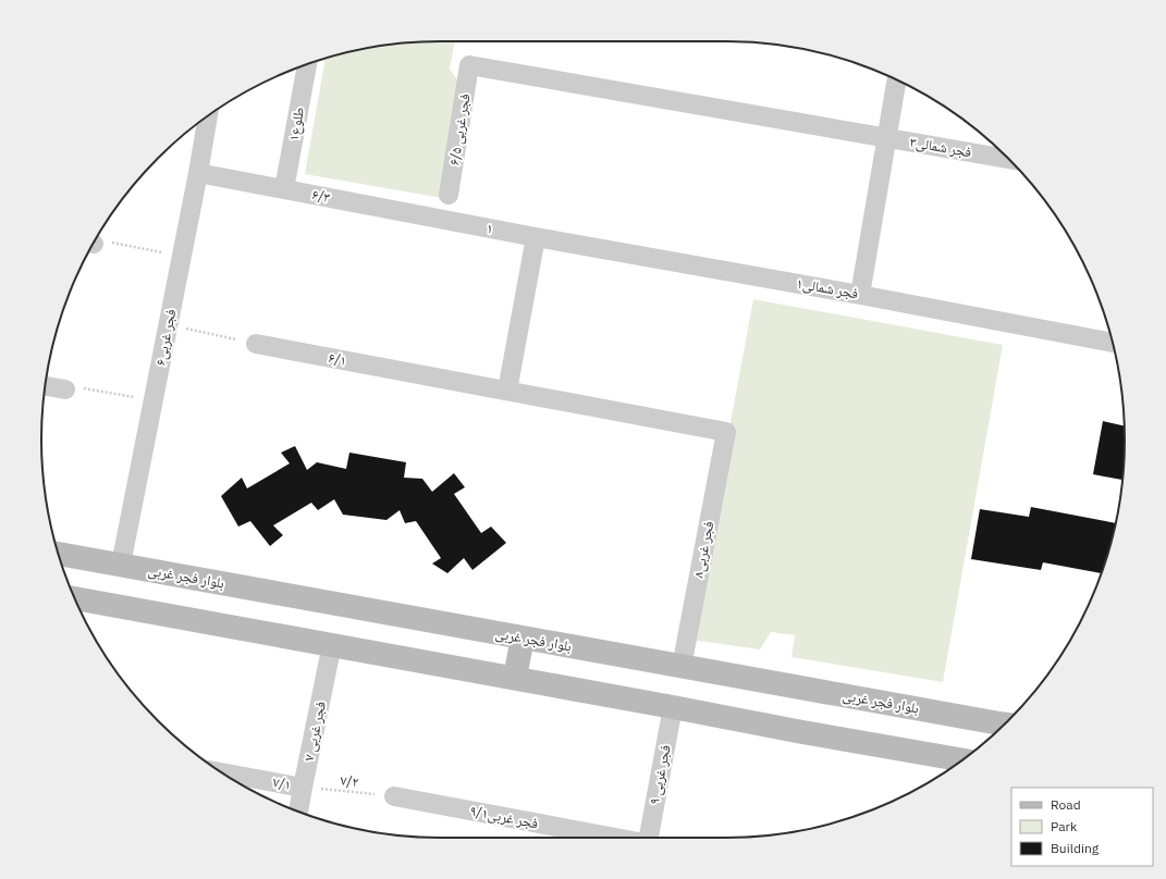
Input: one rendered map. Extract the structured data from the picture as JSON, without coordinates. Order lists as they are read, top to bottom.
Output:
{
  "streets": {
    "main road": ["بلوار فجر غربی"],
    "street": [
      "طلوع۱",
      "۶/۵ فجر غربی",
      "فجر شمالی۳",
      "۶/۳",
      "۱",
      "فجر شمالی۱",
      "فجر غربی۶",
      "۶/۱",
      "فجر غربی۸",
      "۷ فجر غربی",
      "۹ فجر غربی",
      "۷/۱",
      "فجر غربی۹/۱"
    ],
    "path": ["۷/۲"]
  },
  "crossings": [
    ["طلوع۱", "۶/۳"],
    ["۶/۵ فجر غربی", "فجر شمالی۳"],
    ["۶/۳", "۱"],
    ["۶/۳", "فجر غربی۶"],
    ["۱", "فجر شمالی۱"],
    ["فجر غربی۶", "بلوار فجر غربی"],
    ["۶/۱", "فجر غربی۸"],
    ["فجر غربی۸", "بلوار فجر غربی"],
    ["۷ فجر غربی", "۷/۲"],
    ["۷ فجر غربی", "۷/۱"],
    ["۷/۲", "۷/۱"],
    ["۷/۲", "فجر غربی۹/۱"]
  ],
  "legend": ["Road", "Park", "Building"]
}
